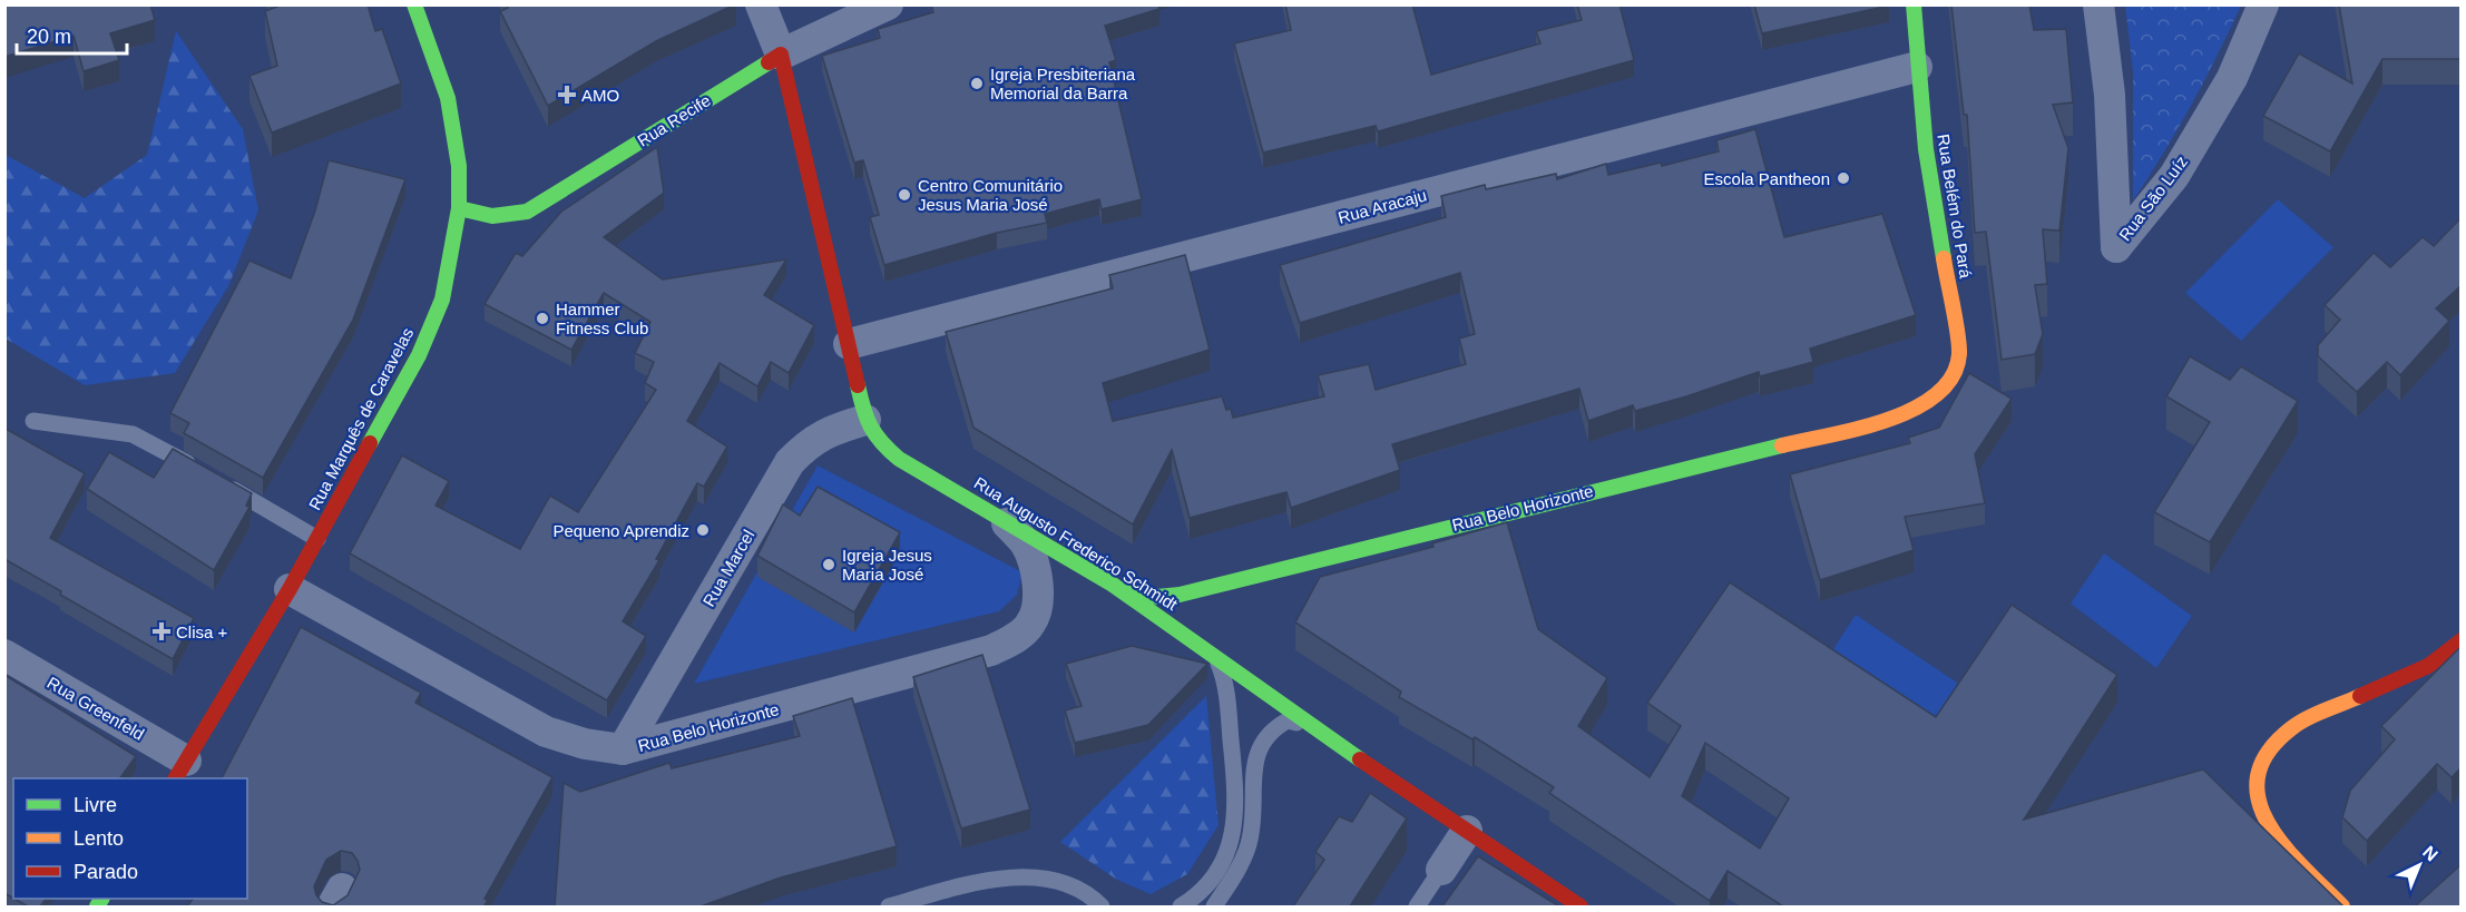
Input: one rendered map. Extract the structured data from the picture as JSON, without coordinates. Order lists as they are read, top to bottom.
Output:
{
  "streets": {
    "street": [
      "Rua Recife",
      "Rua São Luíz",
      "Rua Aracaju",
      "Rua Belém do Pará",
      "Rua Marquês de Caravelas",
      "Rua Belo Horizonte",
      "Rua Augusto Frederico Schmidt",
      "Rua Marcel",
      "Rua Greenfeld"
    ]
  },
  "crossings": [
    ["Rua Recife", "Rua Marquês de Caravelas"],
    ["Rua Recife", "Rua Augusto Frederico Schmidt"],
    ["Rua Aracaju", "Rua Belém do Pará"],
    ["Rua Aracaju", "Rua Augusto Frederico Schmidt"],
    ["Rua Belém do Pará", "Rua Belo Horizonte"],
    ["Rua Marquês de Caravelas", "Rua Belo Horizonte"],
    ["Rua Marquês de Caravelas", "Rua Greenfeld"],
    ["Rua Belo Horizonte", "Rua Augusto Frederico Schmidt"],
    ["Rua Belo Horizonte", "Rua Marcel"],
    ["Rua Augusto Frederico Schmidt", "Rua Marcel"]
  ],
  "places": {
    "other": [
      "Igreja Presbiteriana Memorial da Barra",
      "Escola Pantheon",
      "Centro Comunitário Jesus Maria José",
      "Hammer Fitness Club",
      "Pequeno Aprendiz",
      "Igreja Jesus Maria José"
    ],
    "health": ["AMO", "Clisa +"]
  },
  "legend": ["Livre", "Lento", "Parado"],
  "scale_bar": "20 m",
  "north": "top right"
}
